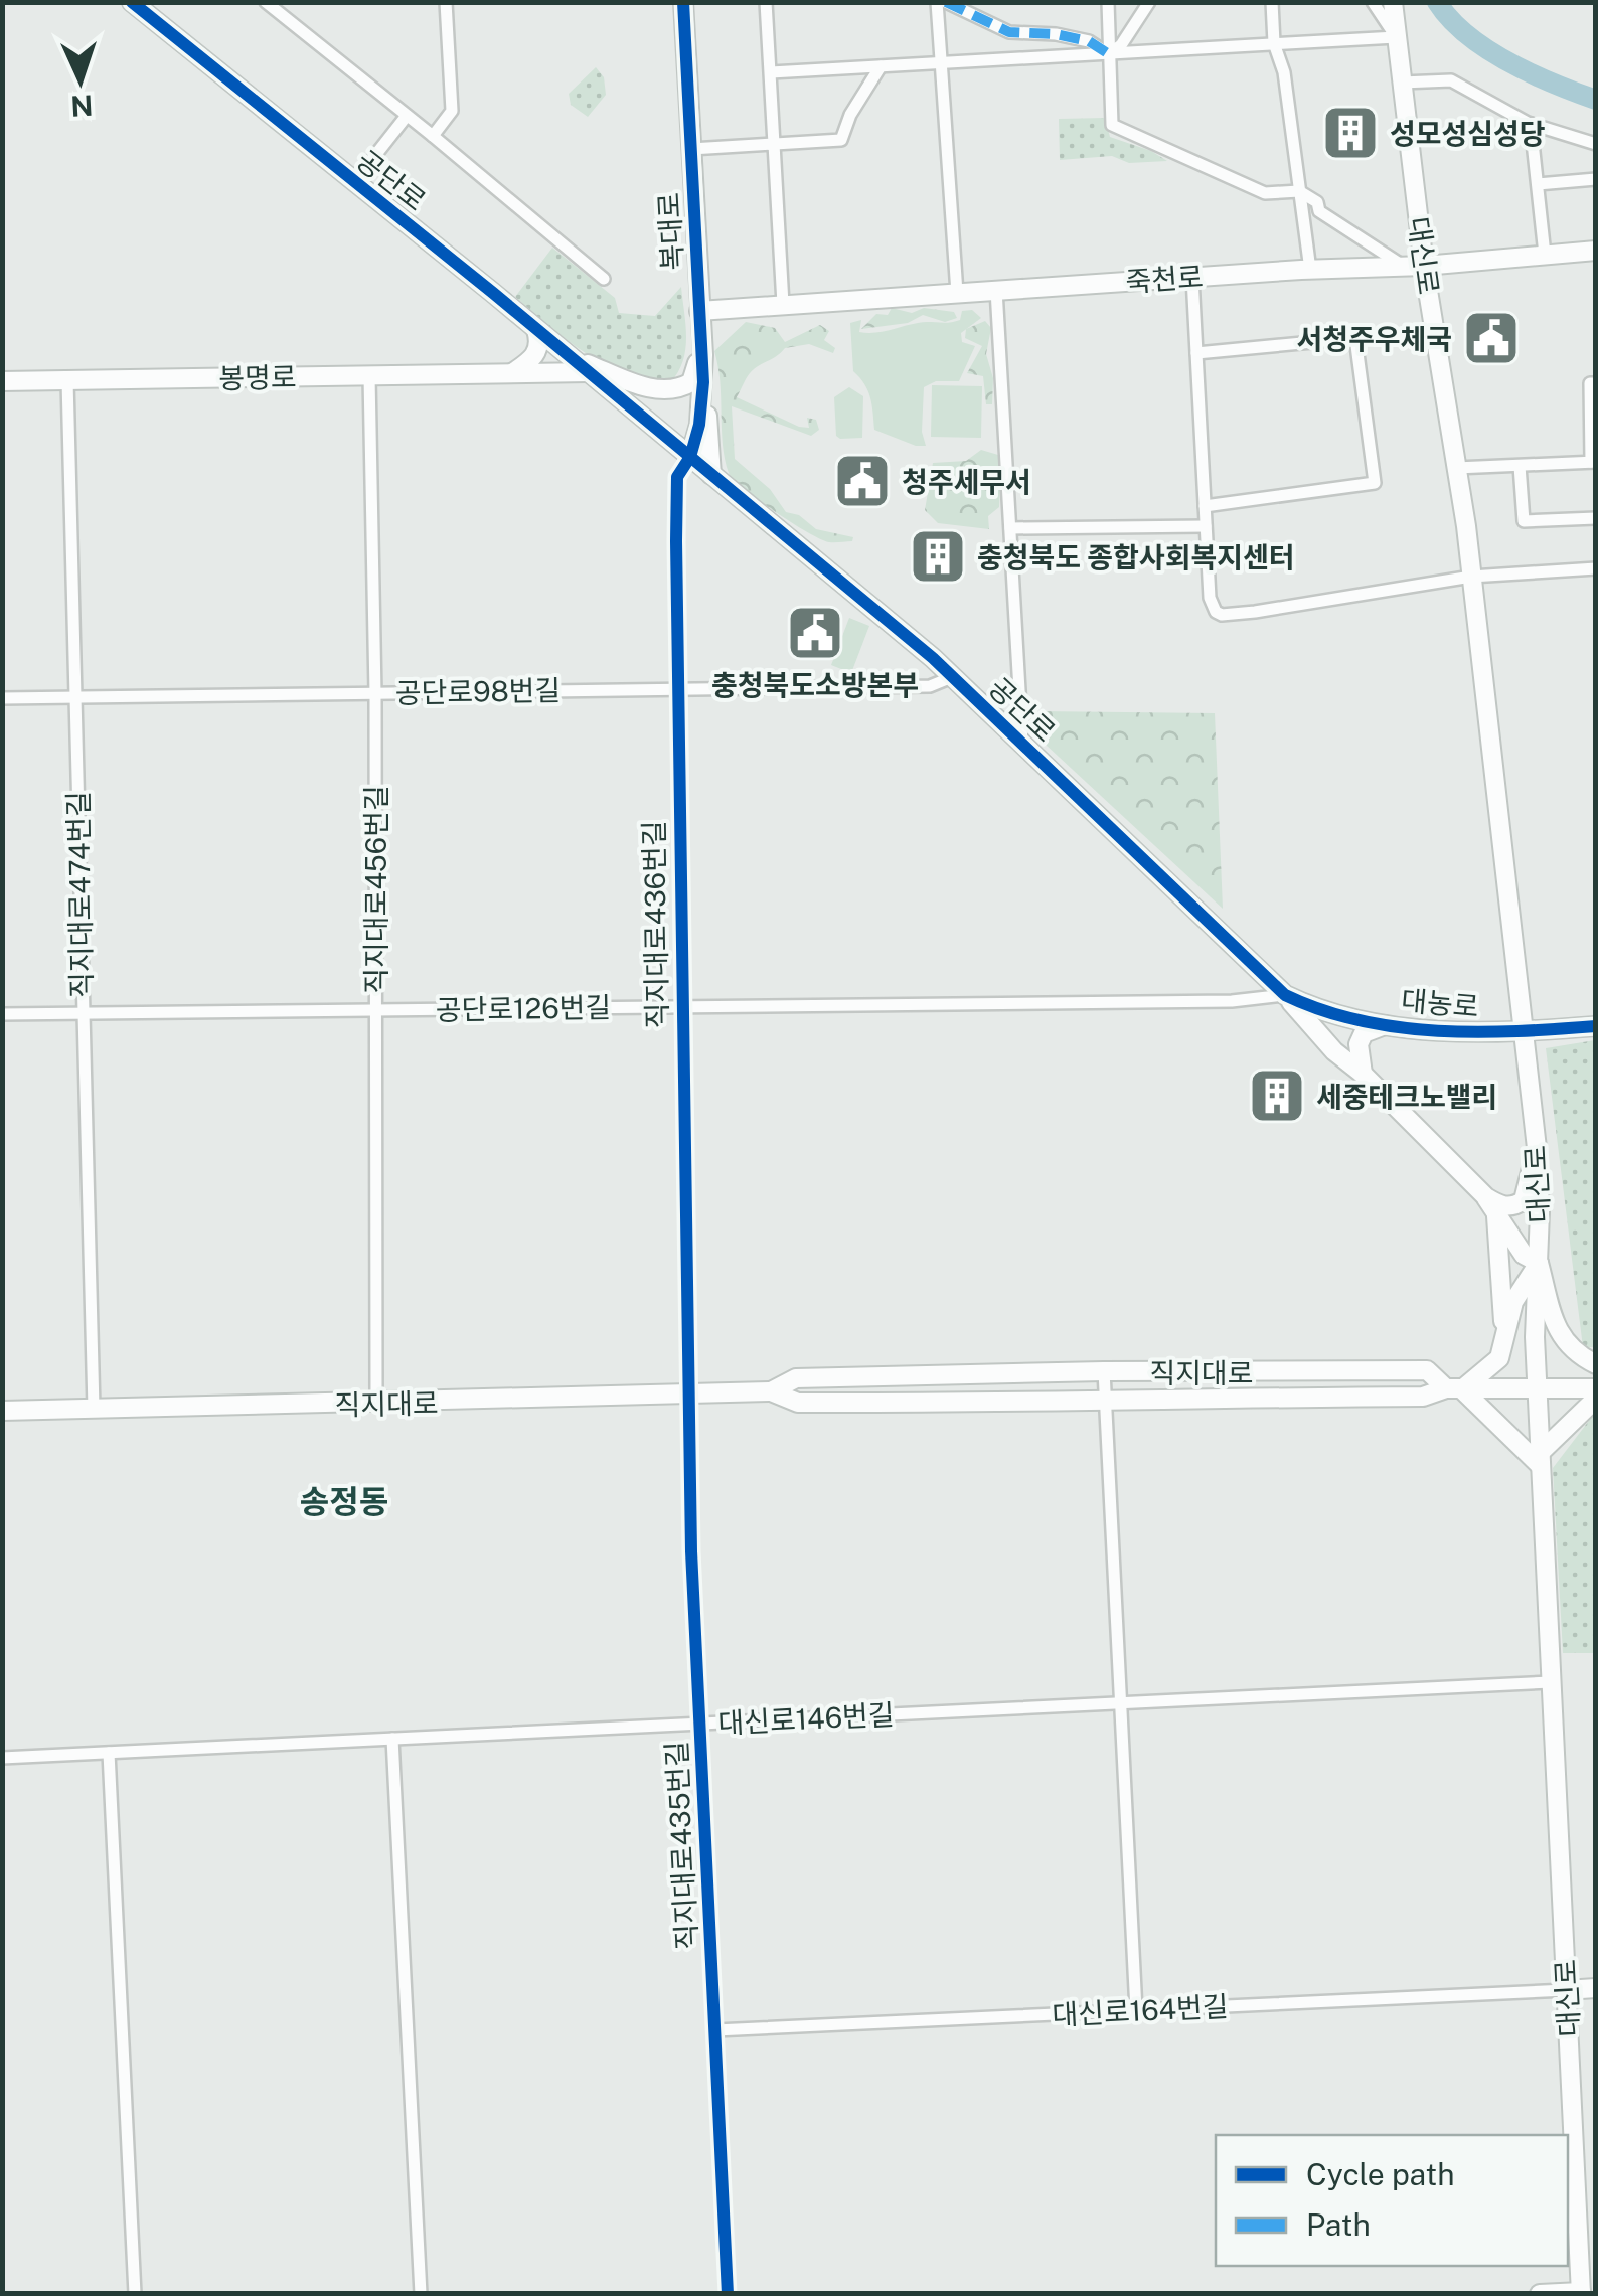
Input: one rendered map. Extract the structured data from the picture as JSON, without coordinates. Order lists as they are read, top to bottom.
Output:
{
  "streets": {
    "street": [
      "공단로",
      "복대로",
      "대신로",
      "죽천로",
      "봉명로",
      "공단로98번길",
      "직지대로456번길",
      "직지대로474번길",
      "직지대로436번길",
      "대농로",
      "공단로126번길",
      "직지대로",
      "대신로146번길",
      "직지대로435번길",
      "대신로164번길"
    ]
  },
  "crossings": [
    ["공단로", "복대로"],
    ["공단로", "봉명로"],
    ["공단로", "공단로98번길"],
    ["공단로", "직지대로436번길"],
    ["공단로", "대농로"],
    ["공단로", "공단로126번길"],
    ["복대로", "죽천로"],
    ["복대로", "직지대로436번길"],
    ["대신로", "죽천로"],
    ["대신로", "대농로"],
    ["대신로", "직지대로"],
    ["대신로", "대신로146번길"],
    ["대신로", "대신로164번길"],
    ["봉명로", "직지대로456번길"],
    ["봉명로", "직지대로474번길"],
    ["공단로98번길", "직지대로456번길"],
    ["공단로98번길", "직지대로474번길"],
    ["공단로98번길", "직지대로436번길"],
    ["직지대로456번길", "공단로126번길"],
    ["직지대로456번길", "직지대로"],
    ["직지대로474번길", "공단로126번길"],
    ["직지대로474번길", "직지대로"],
    ["직지대로436번길", "공단로126번길"],
    ["직지대로436번길", "직지대로"],
    ["직지대로436번길", "직지대로435번길"],
    ["대농로", "공단로126번길"],
    ["직지대로", "직지대로435번길"],
    ["대신로146번길", "직지대로435번길"],
    ["직지대로435번길", "대신로164번길"]
  ],
  "districts": ["송정동"],
  "places": {
    "building": ["성모성심성당", "충청북도 종합사회복지센터", "세중테크노밸리"],
    "public building": ["서청주우체국", "청주세무서", "충청북도소방본부"]
  },
  "legend": ["Cycle path", "Path"],
  "north": "bottom"
}
